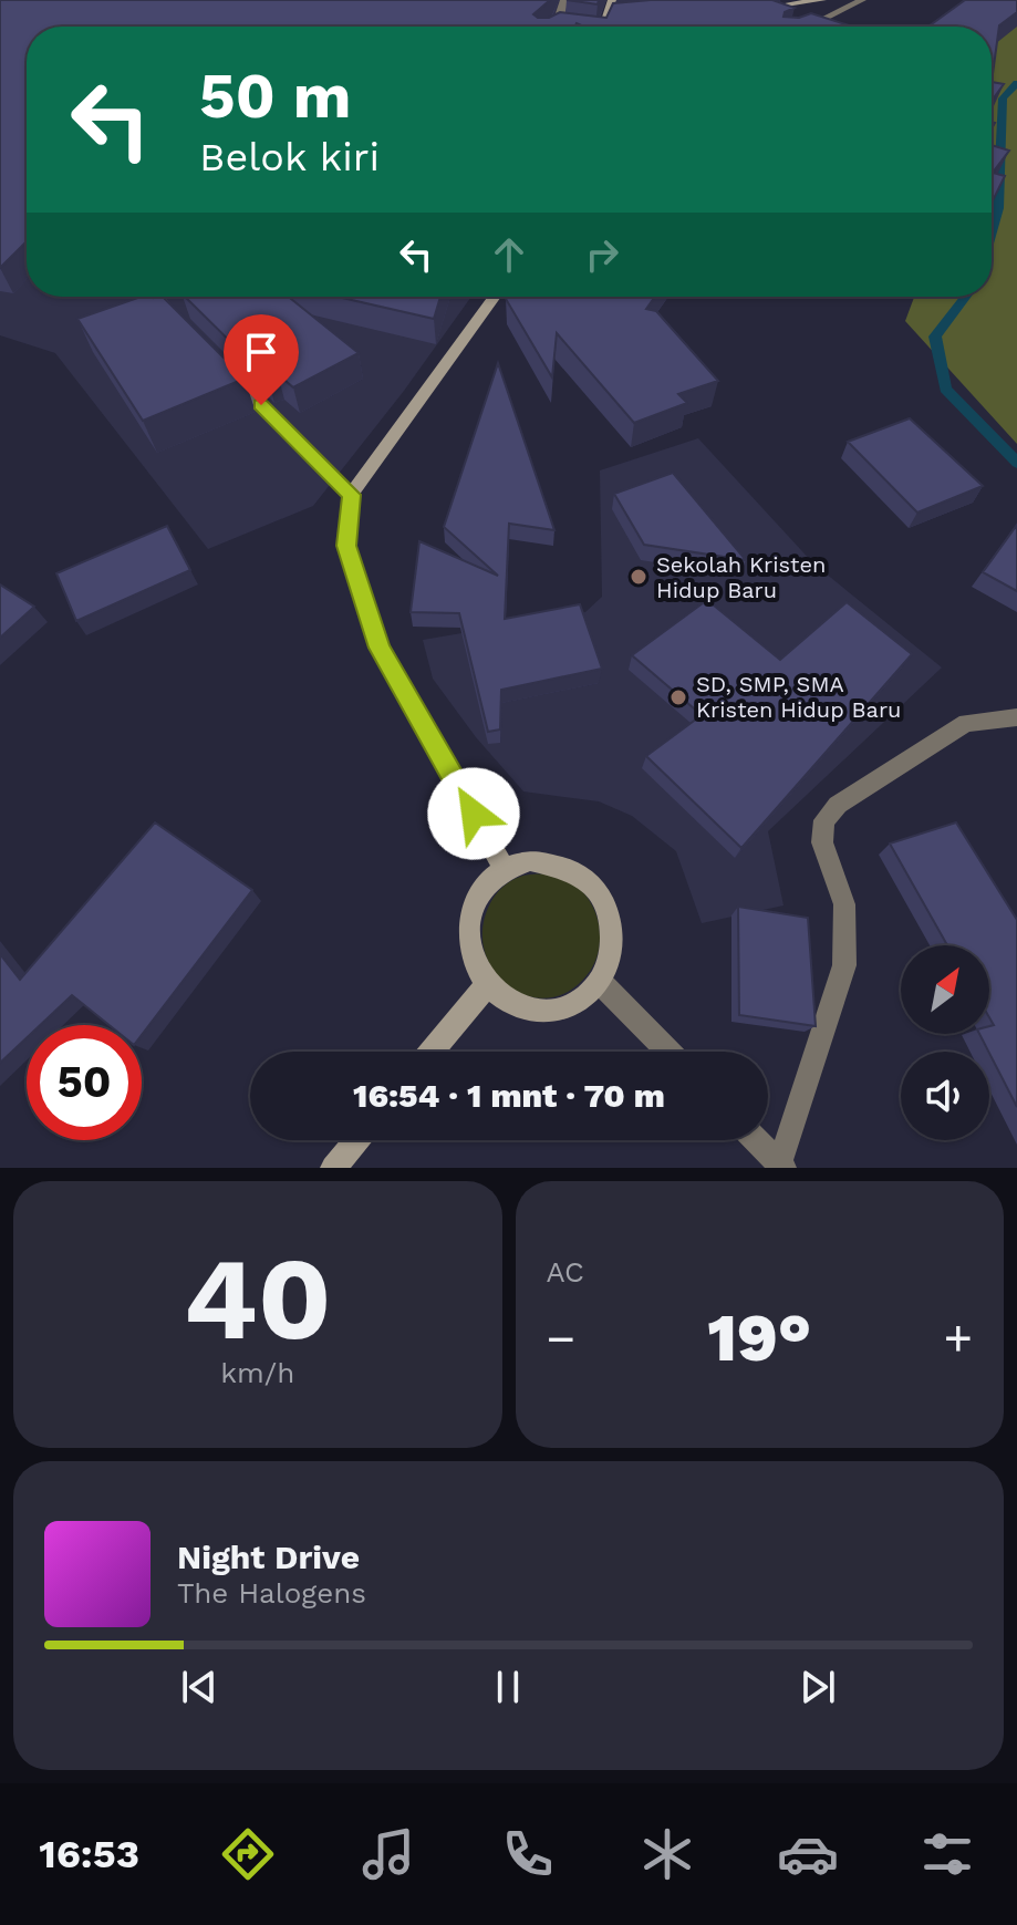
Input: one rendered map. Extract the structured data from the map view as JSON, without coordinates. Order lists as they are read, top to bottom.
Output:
{
  "places": ["Sekolah Kristen Hidup Baru", "SD, SMP, SMA Kristen Hidup Baru"],
  "north": "top right",
  "page": {
    "turn": ["50 m", "Belok kiri"],
    "limit": "50",
    "trip": "16:54 · 1 mnt · 70 m",
    "tile": [
      ["40", "km/h"],
      "AC"
    ],
    "heat": ["−", "19°", "+"],
    "song": ["Night Drive", "The Halogens"],
    "tabs": "16:53"
  }
}
